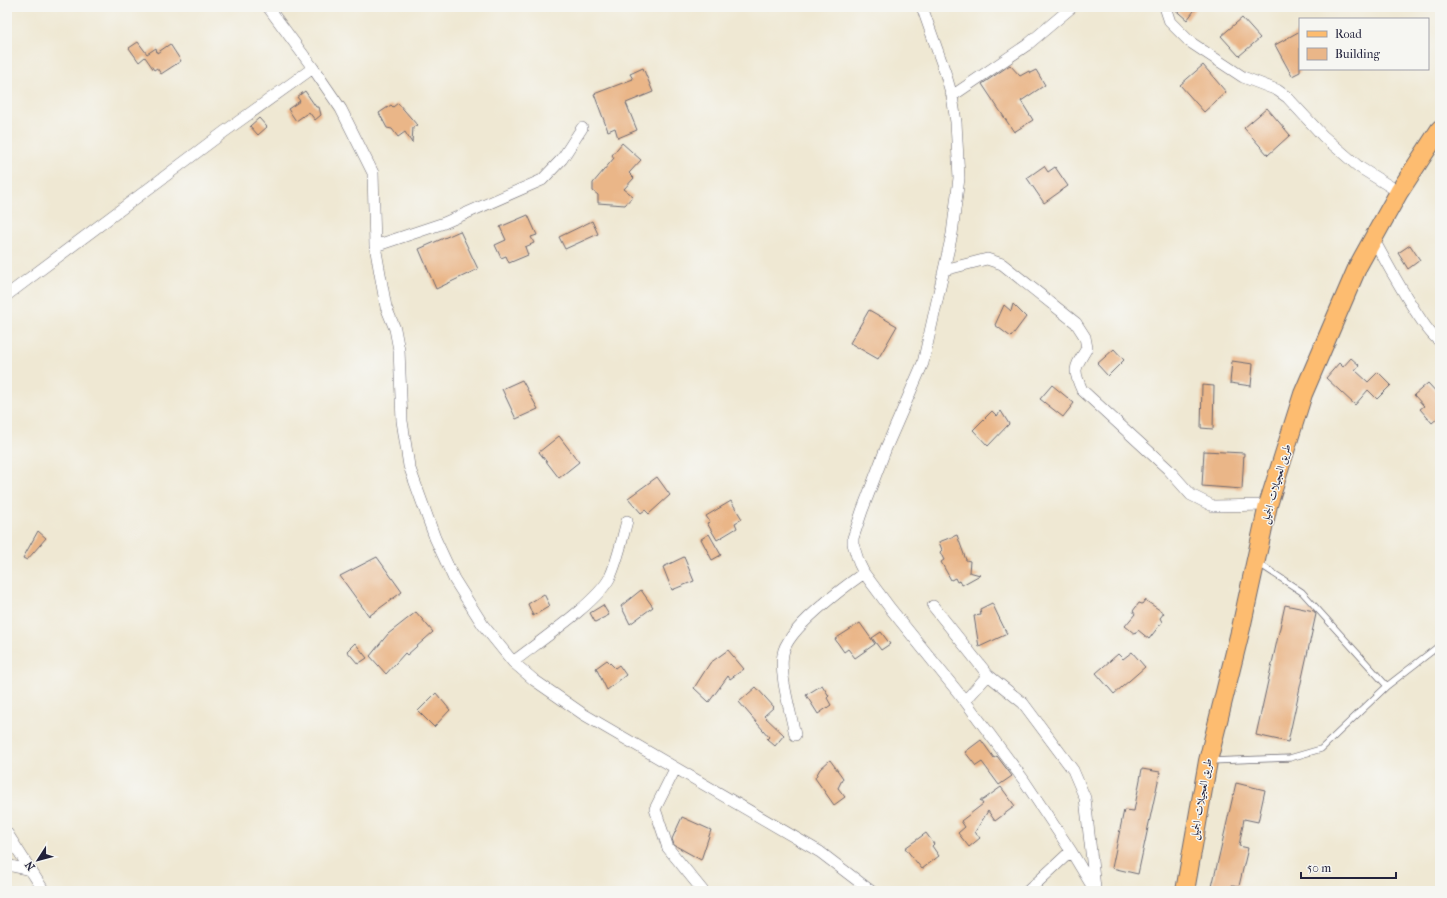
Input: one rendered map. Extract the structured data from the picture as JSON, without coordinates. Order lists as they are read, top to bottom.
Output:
{
  "streets": {
    "main road": ["طريق العجيلات- الجميل"]
  },
  "legend": ["Road", "Building"],
  "scale_bar": "50 m",
  "north": "bottom left"
}
